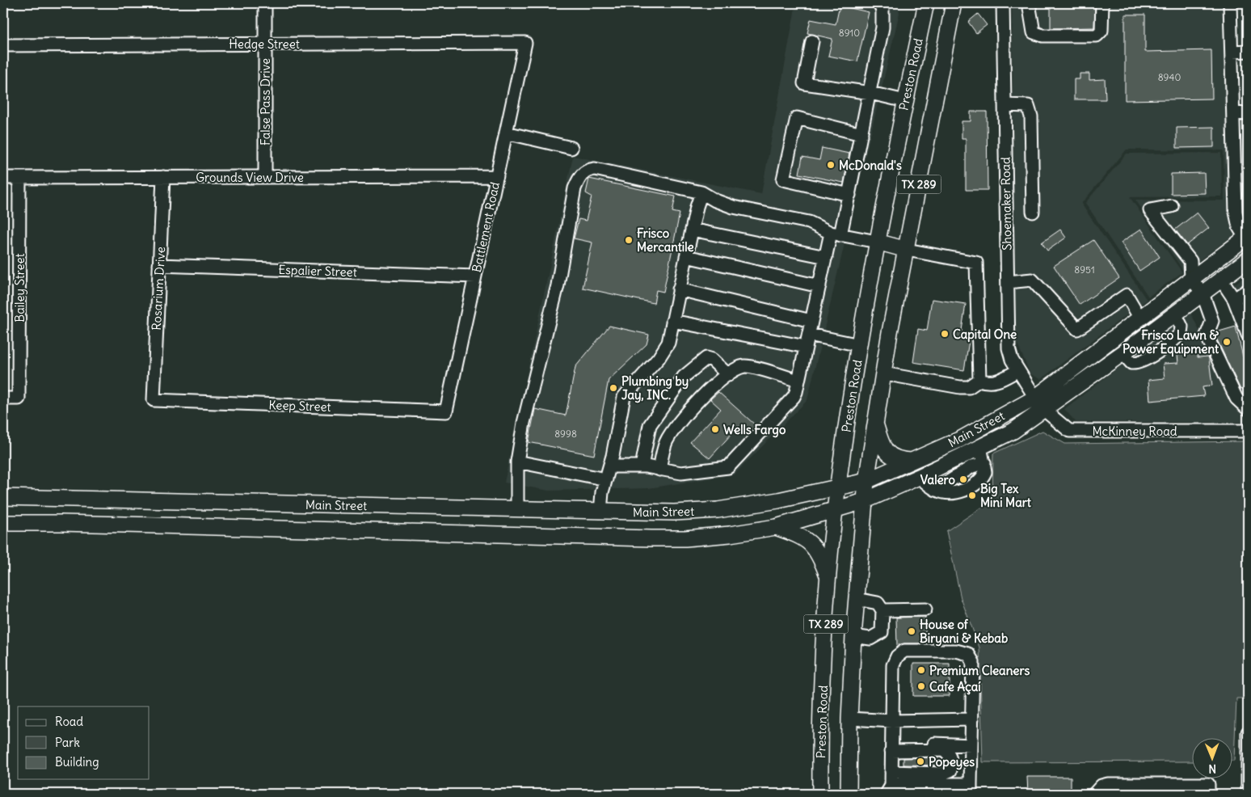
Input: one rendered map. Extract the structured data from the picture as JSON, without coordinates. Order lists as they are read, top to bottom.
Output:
{
  "streets": {
    "main road": ["Preston Road", "TX 289", "Main Street"],
    "street": [
      "Hedge Street",
      "False Pass Drive",
      "Grounds View Drive",
      "Shoemaker Road",
      "Battlement Road",
      "Espalier Street",
      "Bailey Street",
      "Rosarium Drive",
      "Keep Street",
      "McKinney Road"
    ]
  },
  "crossings": [
    ["Hedge Street", "False Pass Drive"],
    ["Hedge Street", "Battlement Road"],
    ["Preston Road", "Main Street"],
    ["False Pass Drive", "Grounds View Drive"],
    ["Grounds View Drive", "Battlement Road"],
    ["Grounds View Drive", "Bailey Street"],
    ["Grounds View Drive", "Rosarium Drive"],
    ["TX 289", "Main Street"],
    ["Shoemaker Road", "Main Street"],
    ["Shoemaker Road", "McKinney Road"],
    ["Battlement Road", "Espalier Street"],
    ["Battlement Road", "Keep Street"],
    ["Espalier Street", "Rosarium Drive"],
    ["Rosarium Drive", "Keep Street"],
    ["Main Street", "McKinney Road"]
  ],
  "places": [
    "McDonald's",
    "Frisco Mercantile",
    "Capital One",
    "Frisco Lawn & Power Equipment",
    "Plumbing by Jay, INC.",
    "Wells Fargo",
    "Valero",
    "Big Tex Mini Mart",
    "House of Biryani & Kebab",
    "Premium Cleaners",
    "Cafe Açaí",
    "Popeyes"
  ],
  "house_numbers": [
    "8910",
    "8940",
    "8951",
    "8998"
  ],
  "legend": ["Road", "Park", "Building"],
  "north": "bottom"
}
